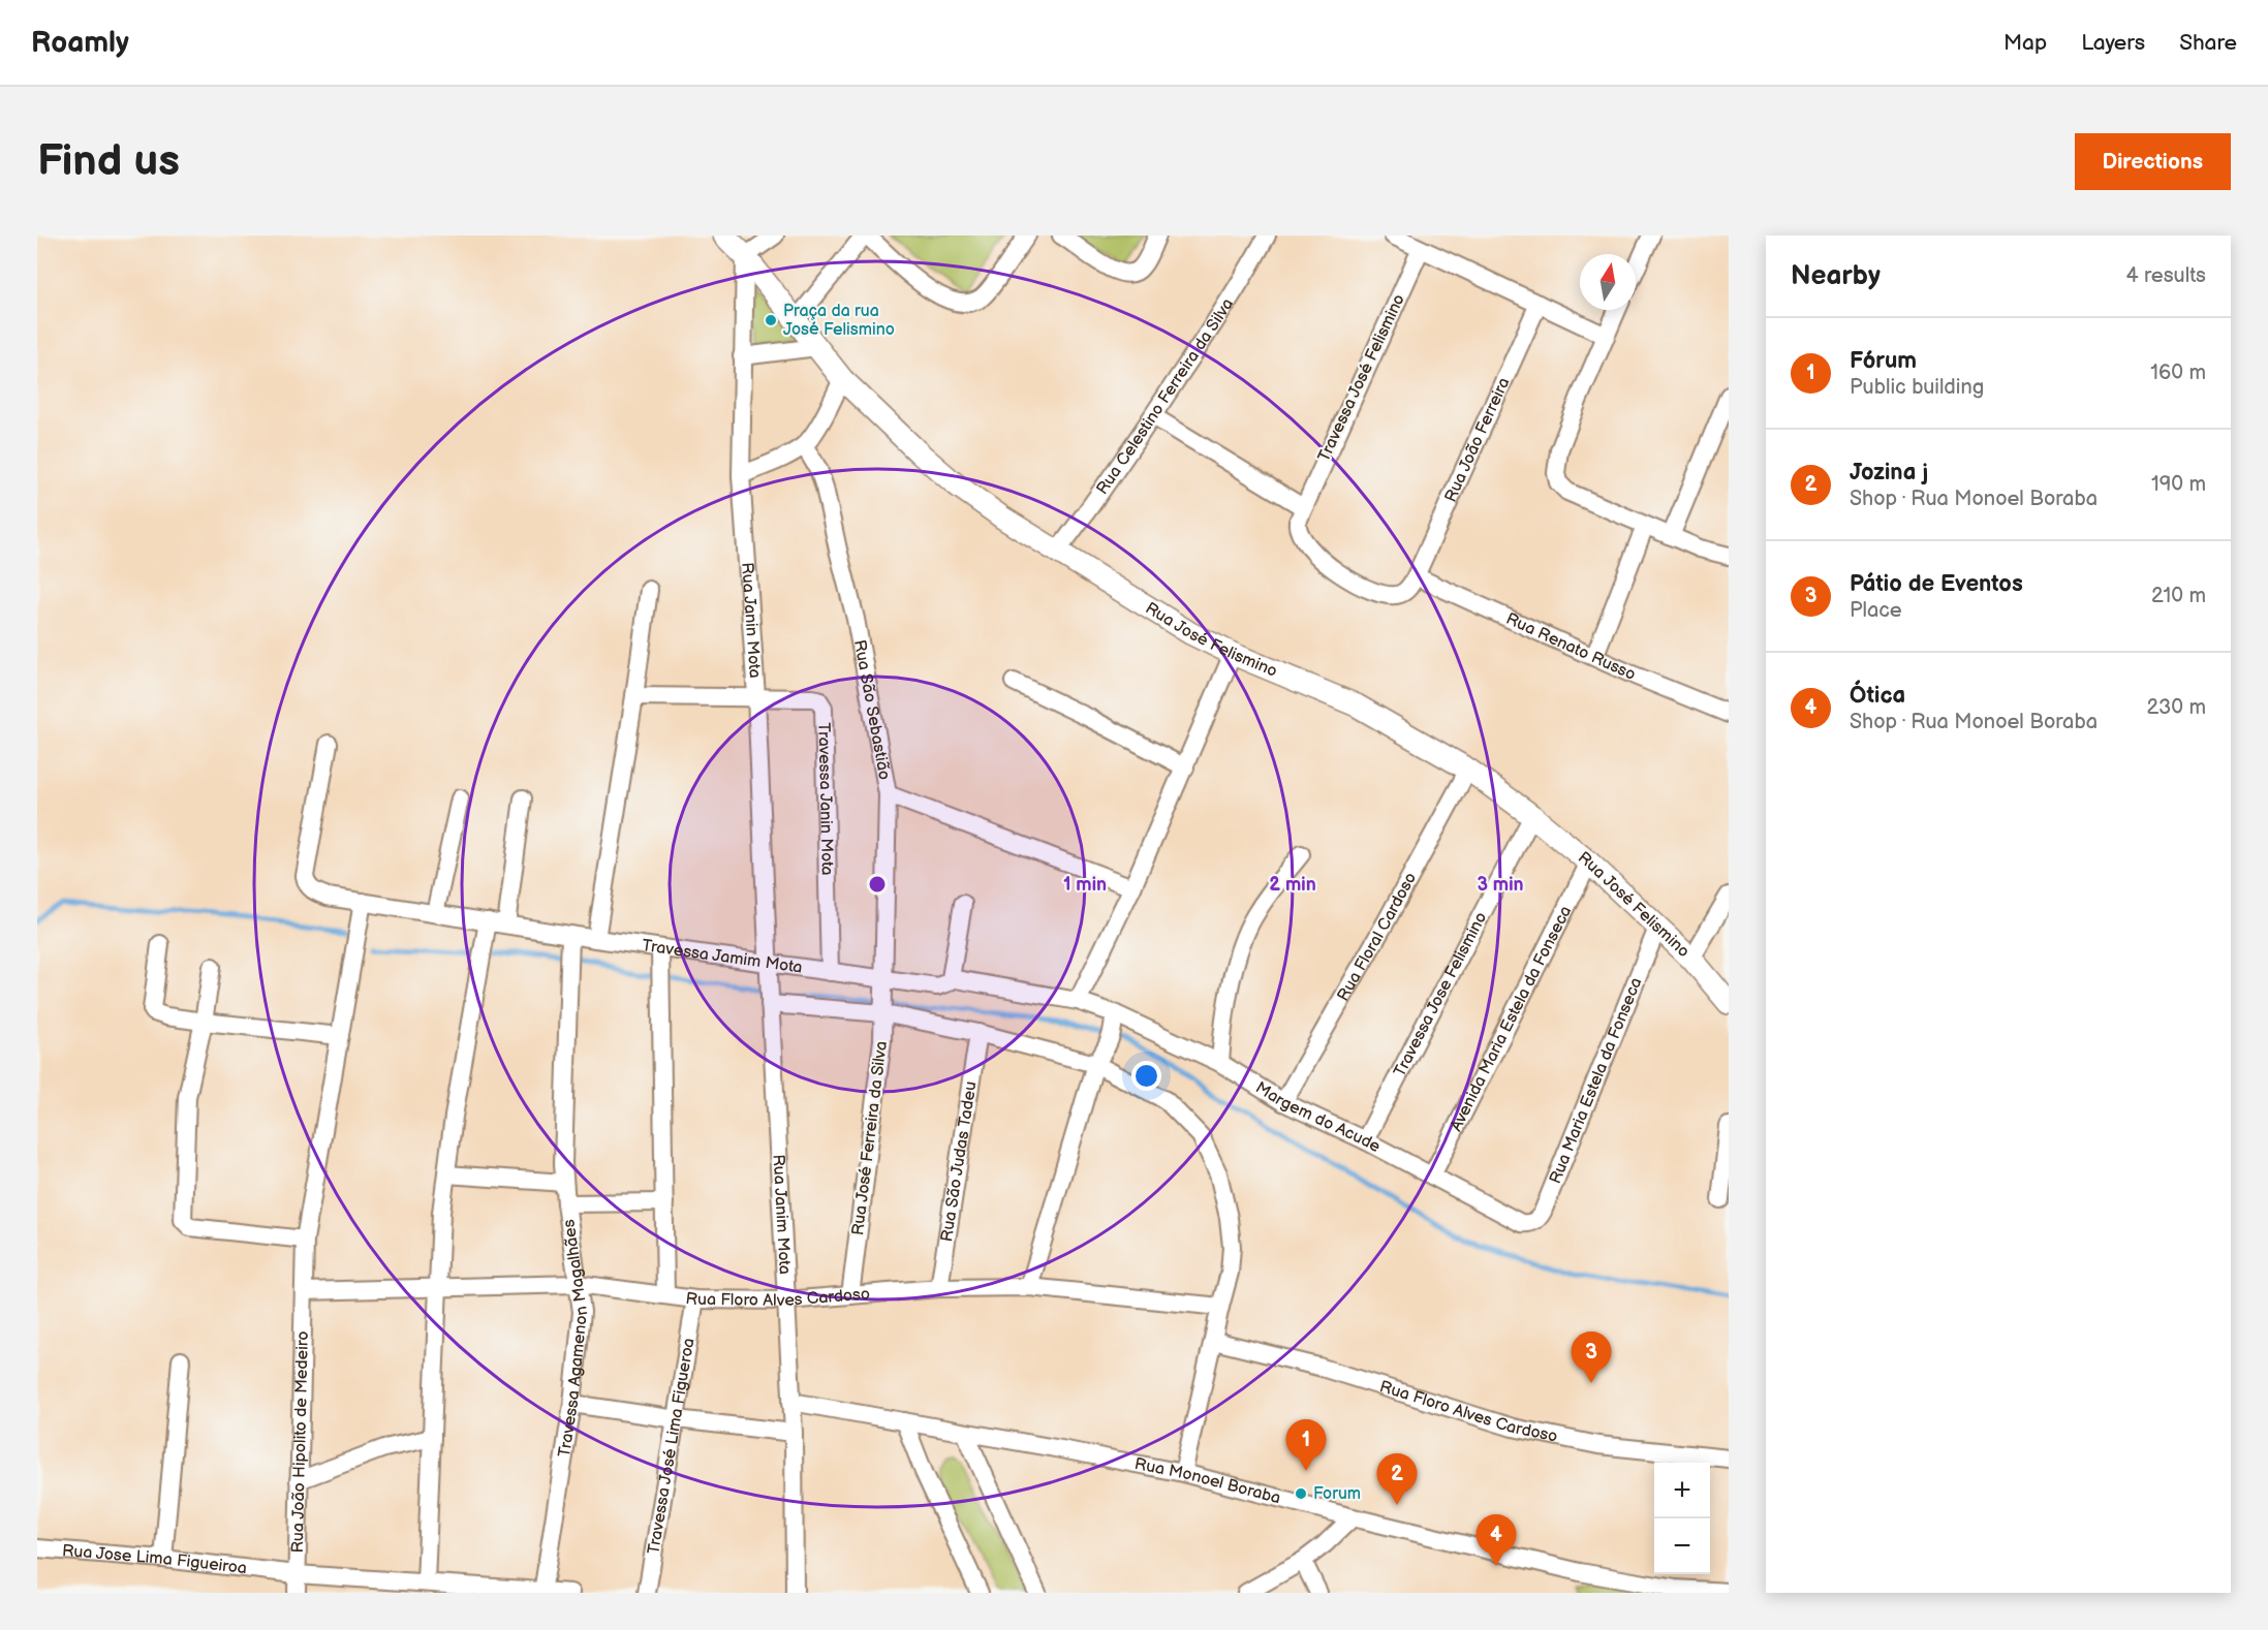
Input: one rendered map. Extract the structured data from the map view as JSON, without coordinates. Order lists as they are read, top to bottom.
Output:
{
  "streets": {
    "street": [
      "Travessa José Felismino",
      "Rua Celestino Ferreira da Silva",
      "Rua João Ferreira",
      "Rua Janin Mota",
      "Rua José Felismino",
      "Rua Renato Russo",
      "Rua São Sebastião",
      "Travessa Janin Mota",
      "Rua Floral Cardoso",
      "Travessa Jamim Mota",
      "Travessa Jose Felismino",
      "Avenida Maria Estela da Fonseca",
      "Rua Maria Estela da Fonseca",
      "Margem do Acude",
      "Rua José Ferreira da Silva",
      "Rua São Judas Tadeu",
      "Rua Janim Mota",
      "Rua Floro Alves Cardoso",
      "Travessa Agamenon Magalhães",
      "Rua João Hipolito de Medeiro",
      "Travessa José Lima Figueroa",
      "Rua Monoel Boraba",
      "Rua Jose Lima Figueiroa"
    ]
  },
  "crossings": [
    ["Travessa José Felismino", "Rua João Ferreira"],
    ["Travessa José Felismino", "Rua Renato Russo"],
    ["Rua Celestino Ferreira da Silva", "Rua José Felismino"],
    ["Rua João Ferreira", "Rua Renato Russo"],
    ["Rua Janin Mota", "Rua José Felismino"],
    ["Rua Janin Mota", "Travessa Janin Mota"],
    ["Rua Janin Mota", "Travessa Jamim Mota"],
    ["Rua Janin Mota", "Rua Janim Mota"],
    ["Rua José Felismino", "Rua Floral Cardoso"],
    ["Rua José Felismino", "Travessa Jose Felismino"],
    ["Rua José Felismino", "Avenida Maria Estela da Fonseca"],
    ["Rua José Felismino", "Rua Maria Estela da Fonseca"],
    ["Rua São Sebastião", "Travessa Jamim Mota"],
    ["Rua São Sebastião", "Rua José Ferreira da Silva"],
    ["Travessa Janin Mota", "Travessa Jamim Mota"],
    ["Rua Floral Cardoso", "Margem do Acude"],
    ["Travessa Jamim Mota", "Rua José Ferreira da Silva"],
    ["Travessa Jamim Mota", "Travessa Agamenon Magalhães"],
    ["Travessa Jamim Mota", "Rua João Hipolito de Medeiro"],
    ["Travessa Jose Felismino", "Margem do Acude"],
    ["Avenida Maria Estela da Fonseca", "Margem do Acude"],
    ["Rua Maria Estela da Fonseca", "Margem do Acude"],
    ["Rua José Ferreira da Silva", "Rua Floro Alves Cardoso"],
    ["Rua São Judas Tadeu", "Rua Floro Alves Cardoso"],
    ["Rua Janim Mota", "Rua Floro Alves Cardoso"],
    ["Rua Janim Mota", "Rua Monoel Boraba"],
    ["Rua Floro Alves Cardoso", "Travessa Agamenon Magalhães"],
    ["Rua Floro Alves Cardoso", "Rua João Hipolito de Medeiro"],
    ["Rua Floro Alves Cardoso", "Travessa José Lima Figueroa"],
    ["Travessa Agamenon Magalhães", "Rua Jose Lima Figueiroa"],
    ["Rua João Hipolito de Medeiro", "Rua Jose Lima Figueiroa"]
  ],
  "places": ["Praça da rua José Felismino", "Forum"],
  "north": "top",
  "page": {
    "header": "Roamly",
    "nav": ["Map", "Layers", "Share"],
    "buttons": "Directions",
    "title": "Find us",
    "heading": ["Nearby", "4 results"],
    "list": [
      {
        "mark": "1",
        "name": "Fórum",
        "note": "Public building",
        "value": "160 m"
      },
      {
        "mark": "2",
        "name": "Jozina j",
        "note": "Shop · Rua Monoel Boraba",
        "value": "190 m"
      },
      {
        "mark": "3",
        "name": "Pátio de Eventos",
        "note": "Place",
        "value": "210 m"
      },
      {
        "mark": "4",
        "name": "Ótica",
        "note": "Shop · Rua Monoel Boraba",
        "value": "230 m"
      }
    ],
    "pins": [
      "3",
      "1",
      "2",
      "4"
    ],
    "map_buttons": ["+", "−"]
  },
  "rings": ["1 min", "2 min", "3 min"]
}
